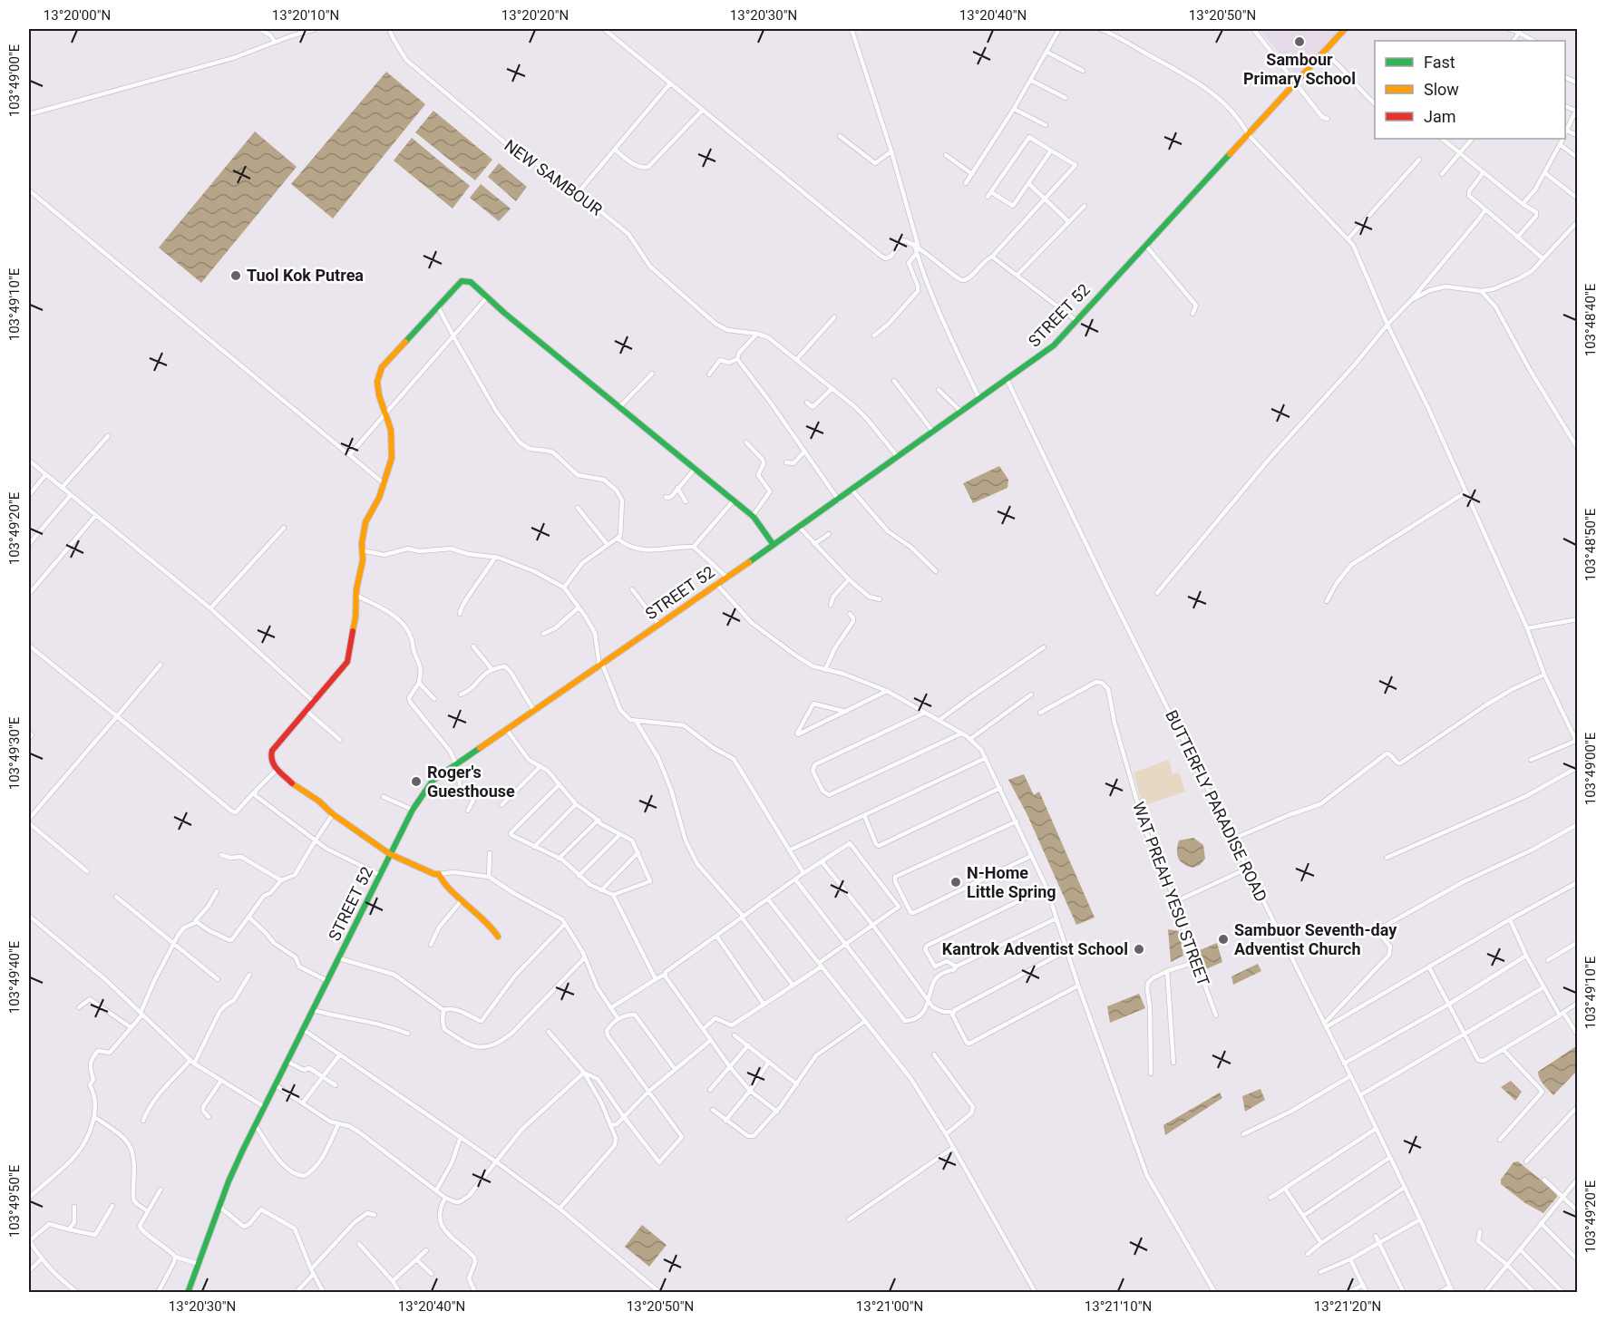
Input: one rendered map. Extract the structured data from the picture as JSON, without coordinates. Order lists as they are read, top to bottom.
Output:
{
  "streets": {
    "street": [
      "NEW SAMBOUR",
      "STREET 52",
      "BUTTERFLY PARADISE ROAD",
      "WAT PREAH YESU STREET"
    ]
  },
  "crossings": [
    ["NEW SAMBOUR", "STREET 52"],
    ["STREET 52", "BUTTERFLY PARADISE ROAD"]
  ],
  "places": [
    "Sambour Primary School",
    "Tuol Kok Putrea",
    "Roger's Guesthouse",
    "N-Home Little Spring",
    "Sambuor Seventh-day Adventist Church",
    "Kantrok Adventist School"
  ],
  "legend": ["Fast", "Slow", "Jam"],
  "coordinates": [
    "13°20'00\"N",
    "13°20'10\"N",
    "13°20'20\"N",
    "13°20'30\"N",
    "13°20'40\"N",
    "13°20'50\"N",
    "103°49'00\"E",
    "103°49'10\"E",
    "103°48'40\"E",
    "103°49'20\"E",
    "103°48'50\"E",
    "103°49'30\"E",
    "103°49'40\"E",
    "103°49'50\"E",
    "13°21'00\"N",
    "13°21'10\"N",
    "13°21'20\"N"
  ]
}
